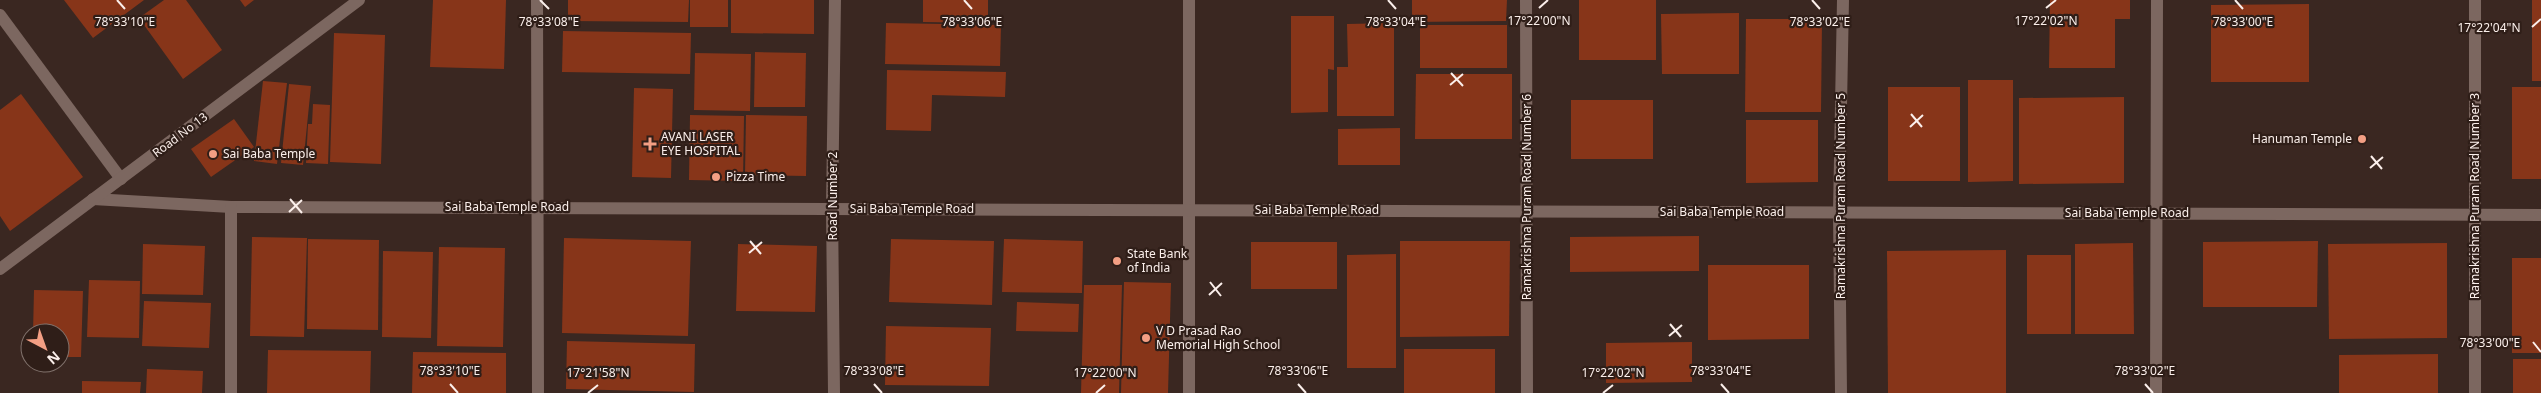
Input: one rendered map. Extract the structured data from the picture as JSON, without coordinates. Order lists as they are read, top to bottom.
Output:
{
  "streets": {
    "street": [
      "Road No 13",
      "Road Number 2",
      "Ramakrishna Puram Road Number 5",
      "Ramakrishna Puram Road Number 3",
      "Ramakrishna Puram Road Number 6",
      "Sai Baba Temple Road"
    ]
  },
  "crossings": [
    ["Road No 13", "Sai Baba Temple Road"],
    ["Road Number 2", "Sai Baba Temple Road"],
    ["Ramakrishna Puram Road Number 5", "Sai Baba Temple Road"],
    ["Ramakrishna Puram Road Number 3", "Sai Baba Temple Road"],
    ["Ramakrishna Puram Road Number 6", "Sai Baba Temple Road"]
  ],
  "places": {
    "other": [
      "Hanuman Temple",
      "Sai Baba Temple",
      "Pizza Time",
      "State Bank of India",
      "V D Prasad Rao Memorial High School"
    ],
    "health": ["AVANI LASER EYE HOSPITAL"]
  },
  "north": "bottom right",
  "coordinates": [
    "17°22'00\"N",
    "17°22'02\"N",
    "78°33'10\"E",
    "78°33'08\"E",
    "78°33'06\"E",
    "78°33'00\"E",
    "78°33'04\"E",
    "78°33'02\"E",
    "17°22'04\"N",
    "17°21'58\"N"
  ]
}
